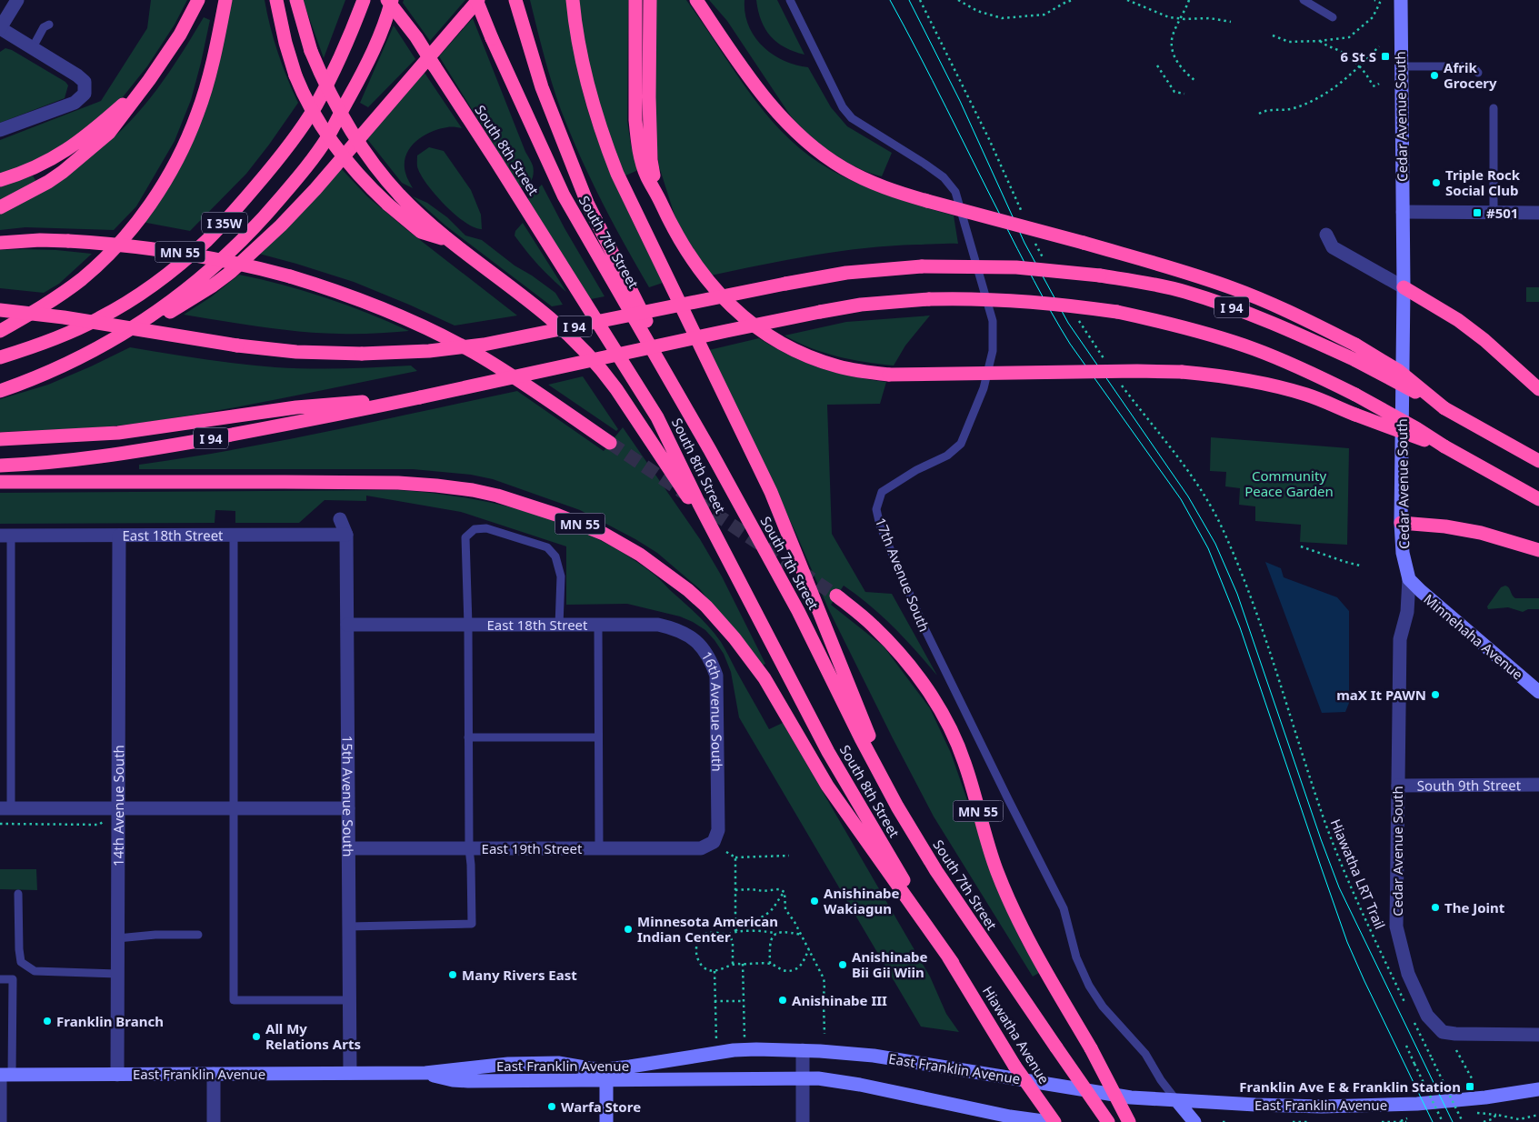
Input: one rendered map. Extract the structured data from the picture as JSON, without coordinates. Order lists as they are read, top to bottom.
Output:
{
  "streets": {
    "highway": [
      "South 8th Street",
      "I 35W",
      "South 7th Street",
      "MN 55",
      "I 94",
      "Hiawatha Avenue"
    ],
    "main road": [
      "Cedar Avenue South",
      "17th Avenue South",
      "Minnehaha Avenue",
      "East Franklin Avenue"
    ],
    "street": [
      "East 18th Street",
      "16th Avenue South",
      "South 9th Street",
      "15th Avenue South",
      "14th Avenue South",
      "East 19th Street"
    ],
    "path": ["Hiawatha LRT Trail"]
  },
  "crossings": [
    ["Cedar Avenue South", "Minnehaha Avenue"],
    ["Cedar Avenue South", "South 9th Street"],
    ["South 8th Street", "MN 55"],
    ["South 8th Street", "Hiawatha Avenue"],
    ["MN 55", "Hiawatha Avenue"],
    ["East 18th Street", "16th Avenue South"],
    ["East 18th Street", "15th Avenue South"],
    ["East 18th Street", "14th Avenue South"],
    ["17th Avenue South", "East Franklin Avenue"],
    ["16th Avenue South", "East 19th Street"],
    ["15th Avenue South", "East 19th Street"],
    ["15th Avenue South", "East Franklin Avenue"],
    ["14th Avenue South", "East Franklin Avenue"]
  ],
  "parks": ["Community Peace Garden"],
  "places": {
    "transit": ["6 St S", "#501", "Franklin Ave E & Franklin Station"],
    "other": [
      "Afrik Grocery",
      "Triple Rock Social Club",
      "maX It PAWN",
      "Anishinabe Wakiagun",
      "The Joint",
      "Minnesota American Indian Center",
      "Anishinabe Bii Gii Wiin",
      "Many Rivers East",
      "Anishinabe III",
      "Franklin Branch",
      "All My Relations Arts",
      "Warfa Store"
    ]
  }
}
